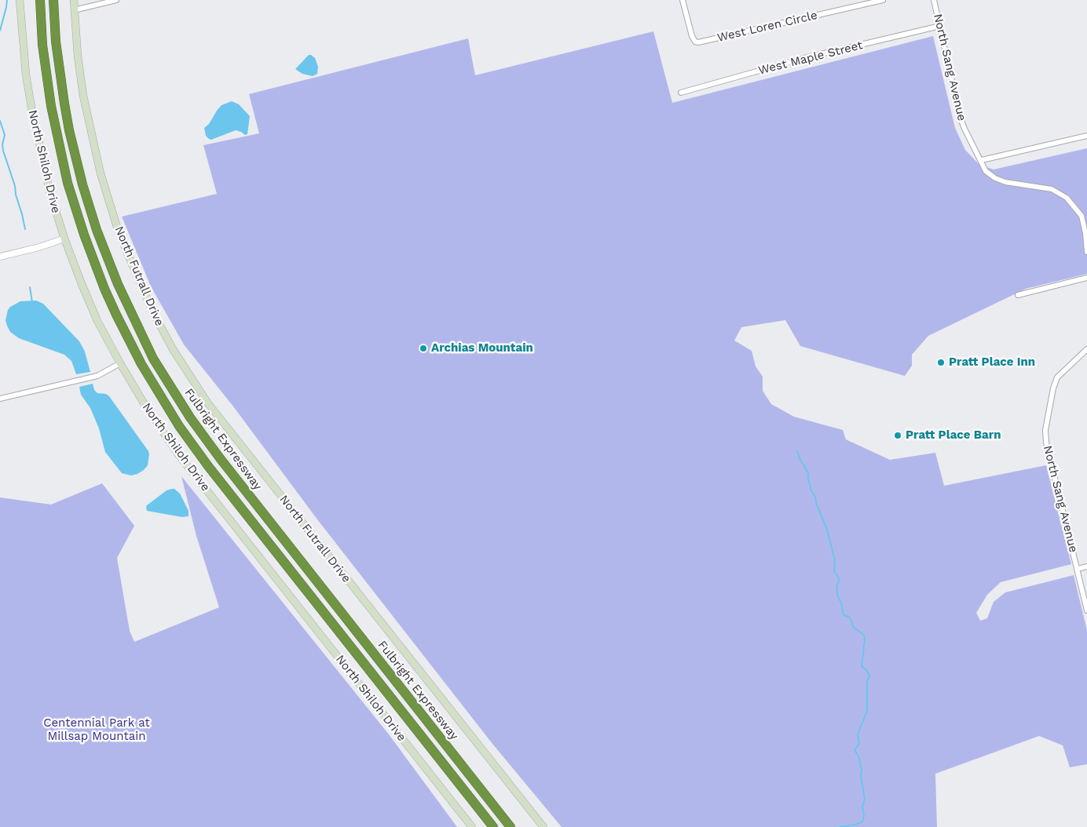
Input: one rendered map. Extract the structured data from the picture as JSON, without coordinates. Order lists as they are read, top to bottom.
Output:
{
  "streets": {
    "highway": ["Fulbright Expressway"],
    "main road": ["North Shiloh Drive", "North Futrall Drive"],
    "street": ["West Loren Circle", "West Maple Street", "North Sang Avenue"]
  },
  "crossings": [
    ["West Maple Street", "North Sang Avenue"]
  ],
  "parks": ["Centennial Park at Millsap Mountain"],
  "places": ["Archias Mountain", "Pratt Place Inn", "Pratt Place Barn"]
}
